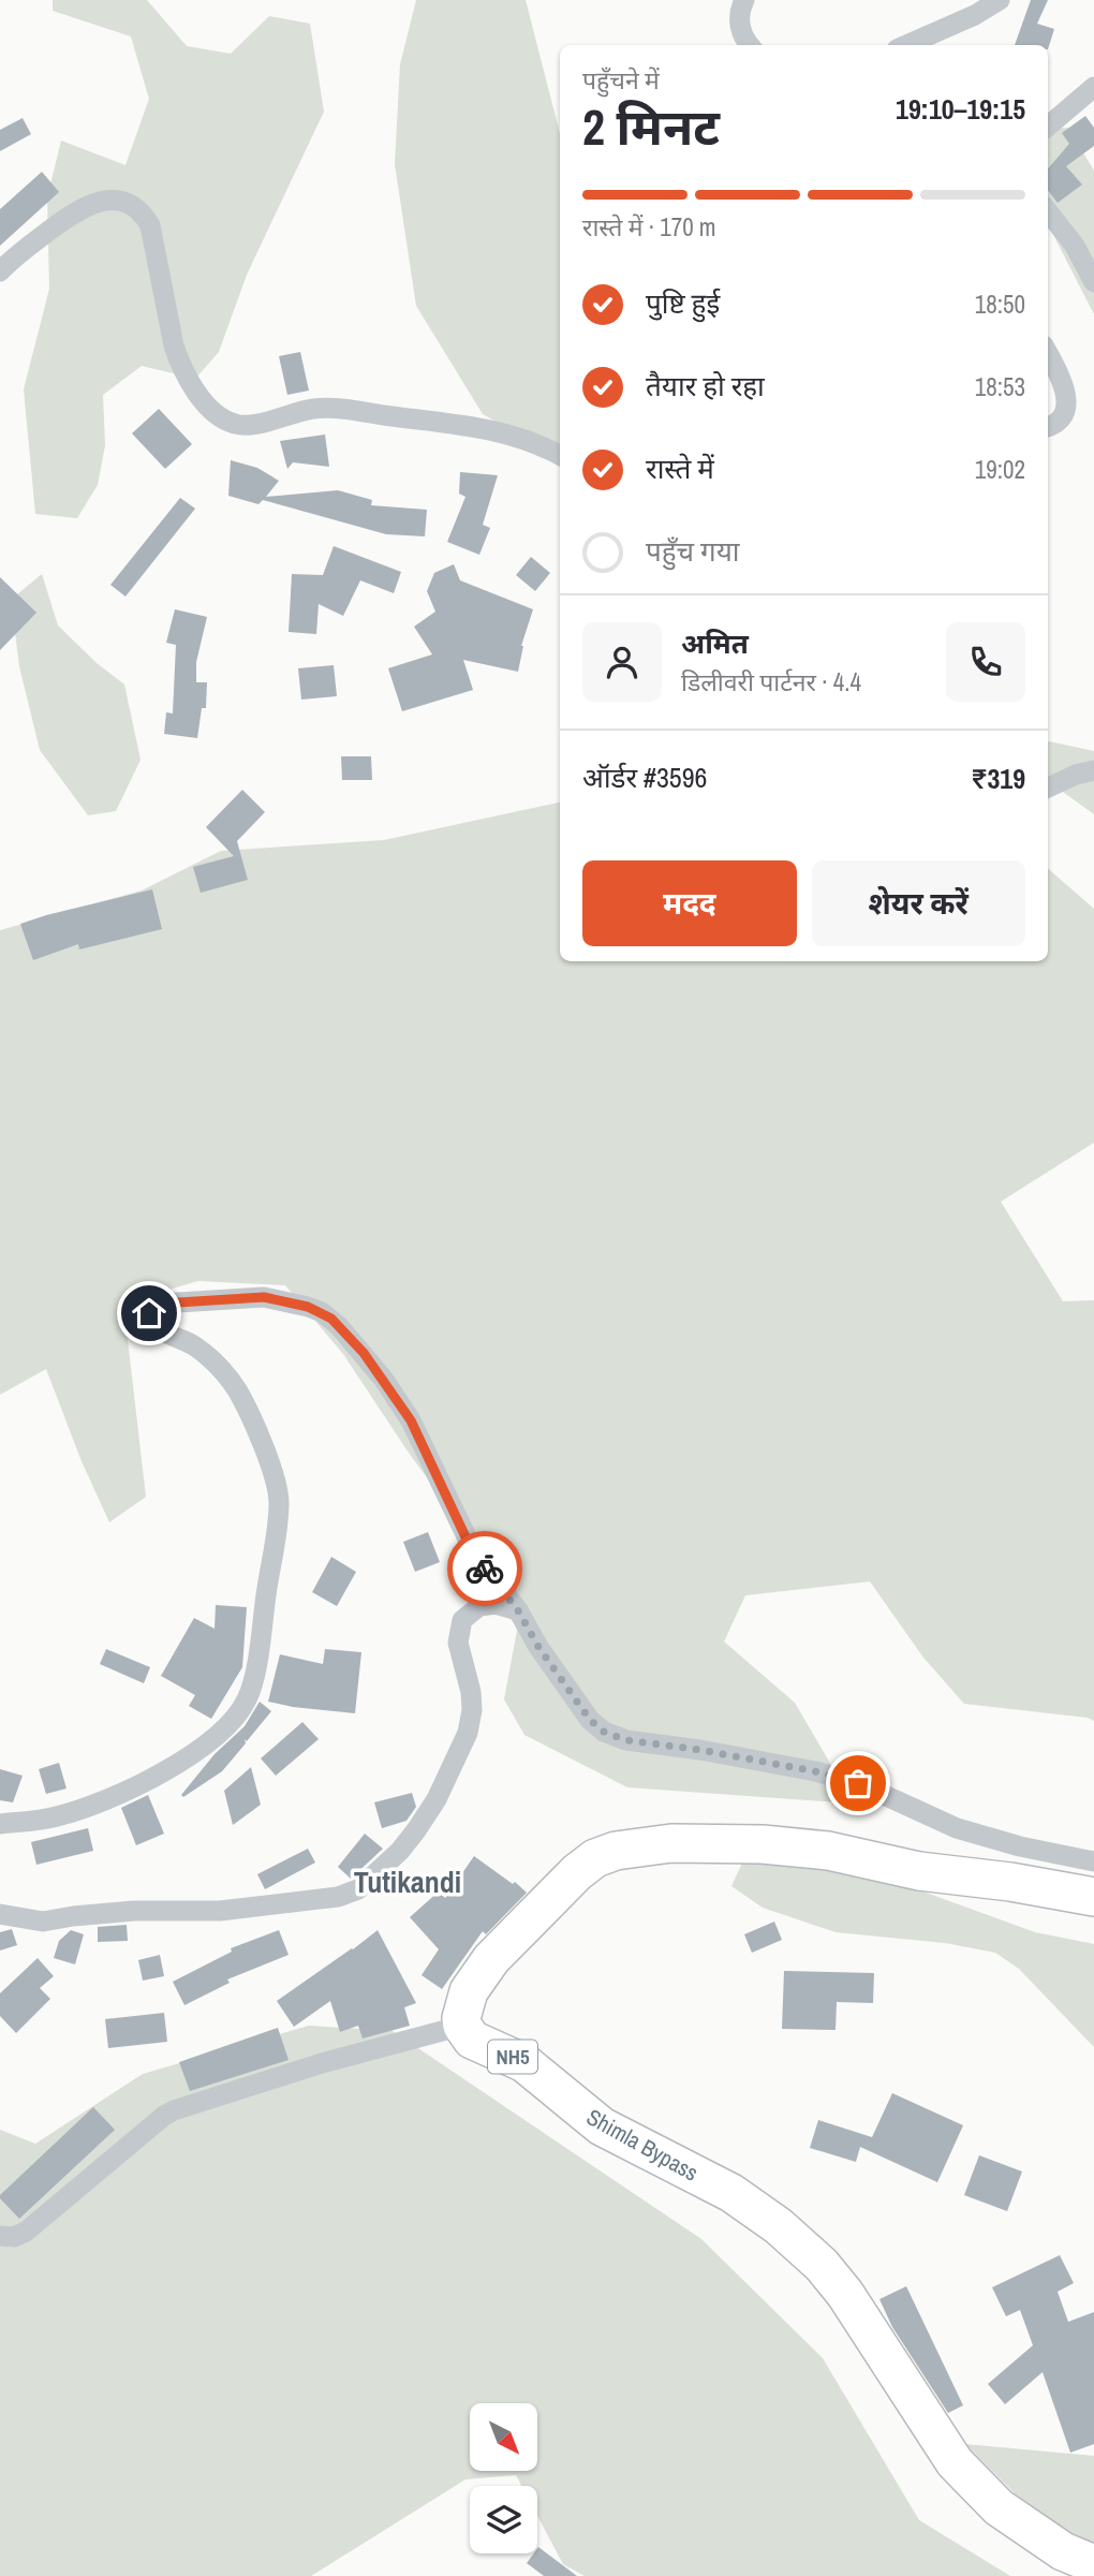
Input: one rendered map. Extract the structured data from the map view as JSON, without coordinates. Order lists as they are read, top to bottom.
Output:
{
  "streets": {
    "highway": ["NH5", "Shimla Bypass"]
  },
  "crossings": [
    ["NH5", "Shimla Bypass"]
  ],
  "districts": ["Tutikandi"],
  "north": "bottom right",
  "page": {
    "heading": ["2 मिनट", "पहुँचने में", "19:10–19:15"],
    "panel": [
      "अमित",
      "डिलीवरी पार्टनर · 4.4",
      "ऑर्डर #3596",
      "₹319"
    ],
    "bar": "रास्ते में · 170 m",
    "list": [
      ["पुष्टि हुई", "18:50"],
      ["तैयार हो रहा", "18:53"],
      ["रास्ते में", "19:02"],
      "पहुँच गया"
    ],
    "buttons": ["मदद", "शेयर करें"]
  }
}
